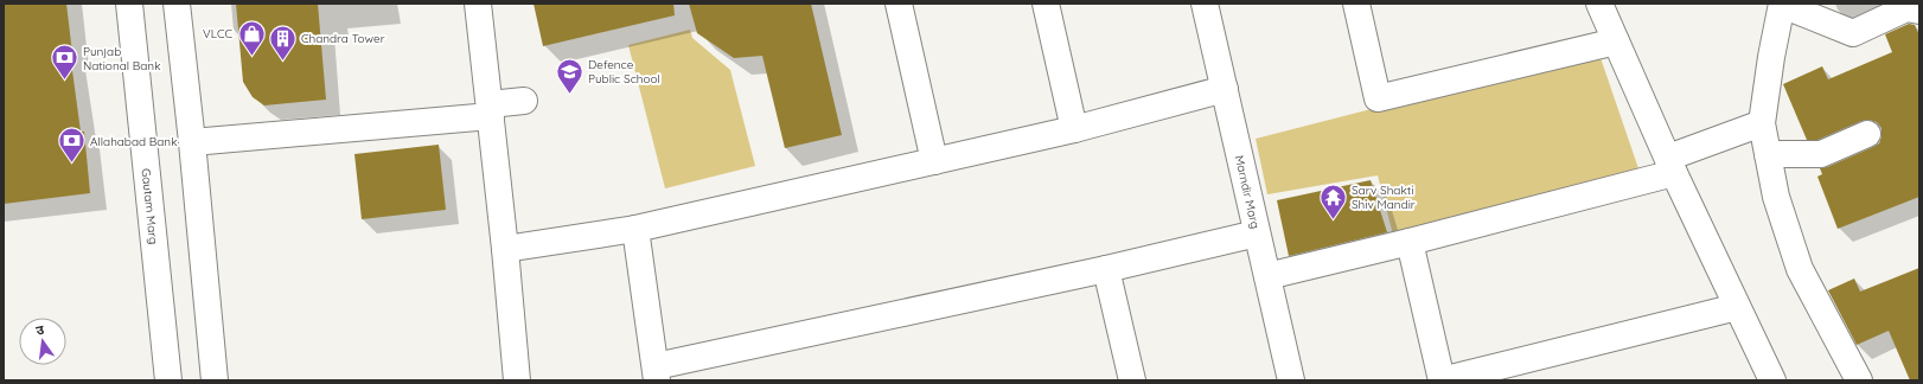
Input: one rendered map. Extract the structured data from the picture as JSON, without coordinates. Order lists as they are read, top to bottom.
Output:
{
  "streets": {
    "street": ["Marndir Marg", "Gautam Marg"]
  },
  "places": {
    "shop": ["VLCC"],
    "building": ["Chandra Tower"],
    "bank": ["Punjab National Bank", "Allahabad Bank"],
    "school or university": ["Defence Public School"],
    "temple": ["Sarv Shakti Shiv Mandir"]
  },
  "north": "top"
}
